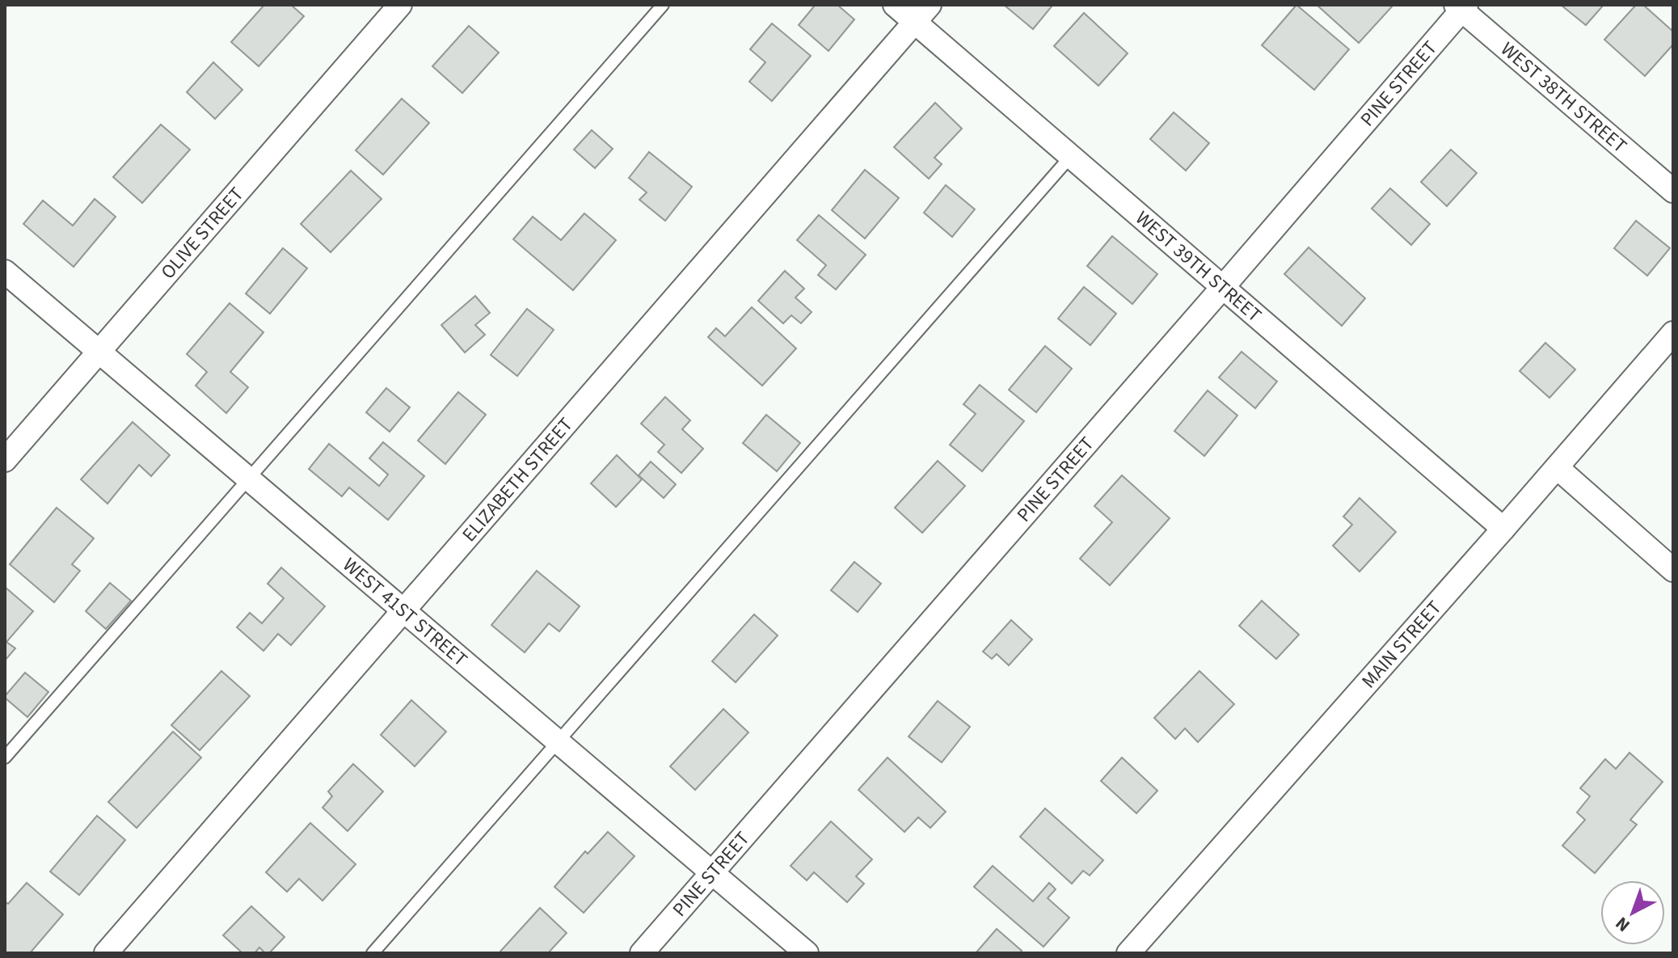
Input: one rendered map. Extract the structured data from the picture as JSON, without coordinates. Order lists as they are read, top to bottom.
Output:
{
  "streets": {
    "street": [
      "PINE STREET",
      "WEST 38TH STREET",
      "OLIVE STREET",
      "WEST 39TH STREET",
      "ELIZABETH STREET",
      "WEST 41ST STREET",
      "MAIN STREET"
    ]
  },
  "crossings": [
    ["PINE STREET", "WEST 38TH STREET"],
    ["PINE STREET", "WEST 39TH STREET"],
    ["PINE STREET", "WEST 41ST STREET"],
    ["OLIVE STREET", "WEST 41ST STREET"],
    ["WEST 39TH STREET", "ELIZABETH STREET"],
    ["WEST 39TH STREET", "MAIN STREET"],
    ["ELIZABETH STREET", "WEST 41ST STREET"]
  ],
  "north": "bottom left"
}
